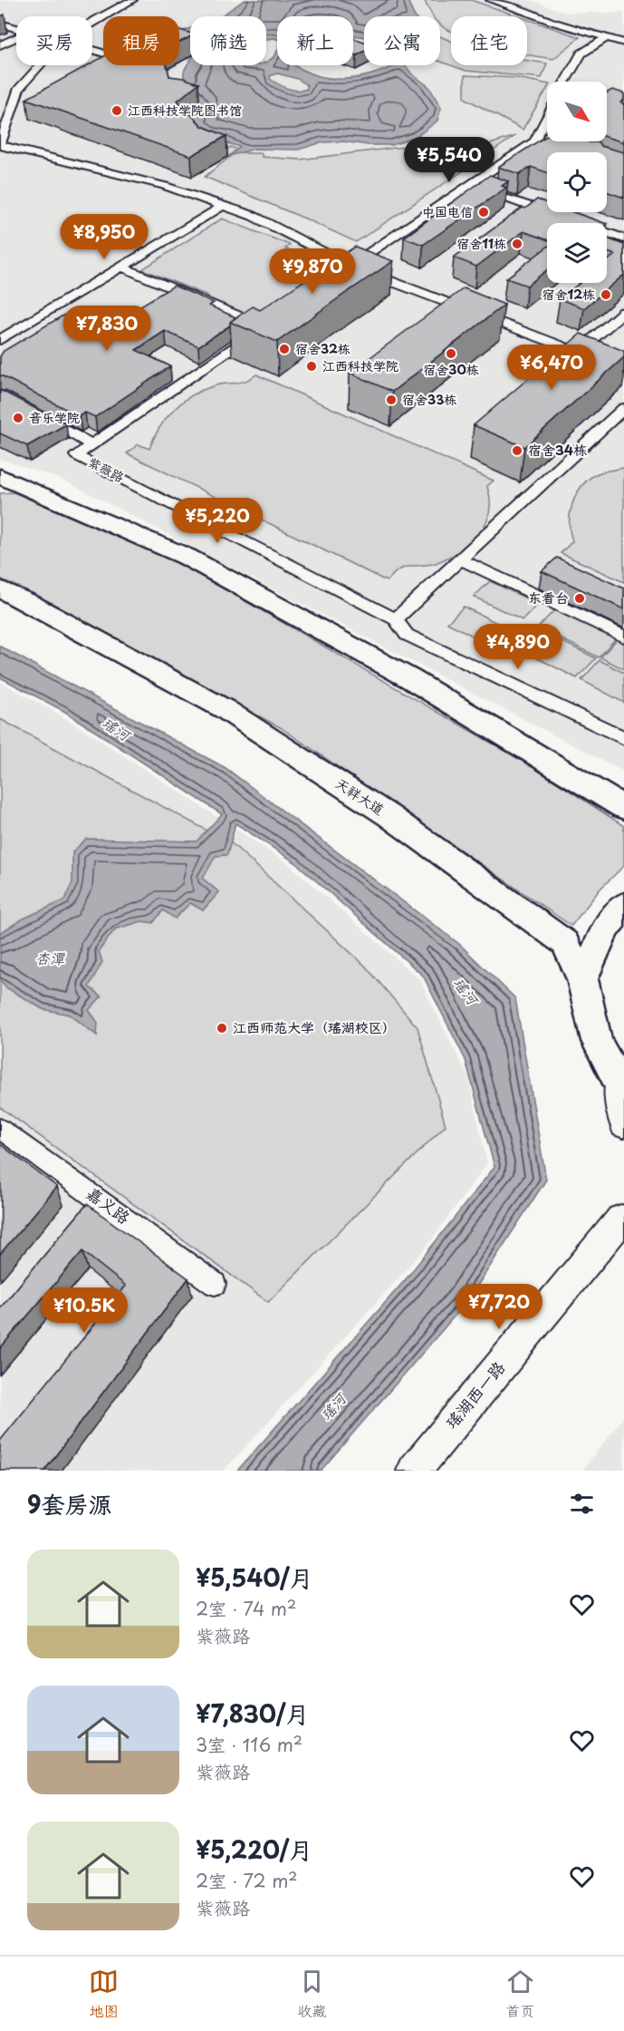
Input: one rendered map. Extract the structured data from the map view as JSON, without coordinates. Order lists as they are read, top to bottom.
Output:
{
  "streets": {
    "main road": ["天祥大道"],
    "street": ["紫薇路", "嘉义路", "瑶湖西一路"]
  },
  "water": ["瑶河", "杏潭"],
  "places": [
    "江西科技学院图书馆",
    "中国电信",
    "宿舍11栋",
    "宿舍12栋",
    "宿舍32栋",
    "宿舍30栋",
    "江西科技学院",
    "宿舍33栋",
    "音乐学院",
    "宿舍34栋",
    "东看台",
    "江西师范大学（瑶湖校区）"
  ],
  "north": "bottom right",
  "page": {
    "chip": [
      "买房",
      "租房",
      "筛选",
      "新上",
      "公寓",
      "住宅"
    ],
    "price": [
      "¥5,540",
      "¥8,950",
      "¥9,870",
      "¥7,830",
      "¥6,470",
      "¥5,220",
      "¥4,890",
      "¥7,720",
      "¥10.5K"
    ],
    "heading": "9套房源",
    "list": [
      {
        "name": "¥5,540/月",
        "note": "2室 · 74 m² · 紫薇路"
      },
      {
        "name": "¥7,830/月",
        "note": "3室 · 116 m² · 紫薇路"
      },
      {
        "name": "¥5,220/月",
        "note": "2室 · 72 m² · 紫薇路"
      }
    ],
    "tabs": ["地图", "收藏", "首页"]
  }
}
